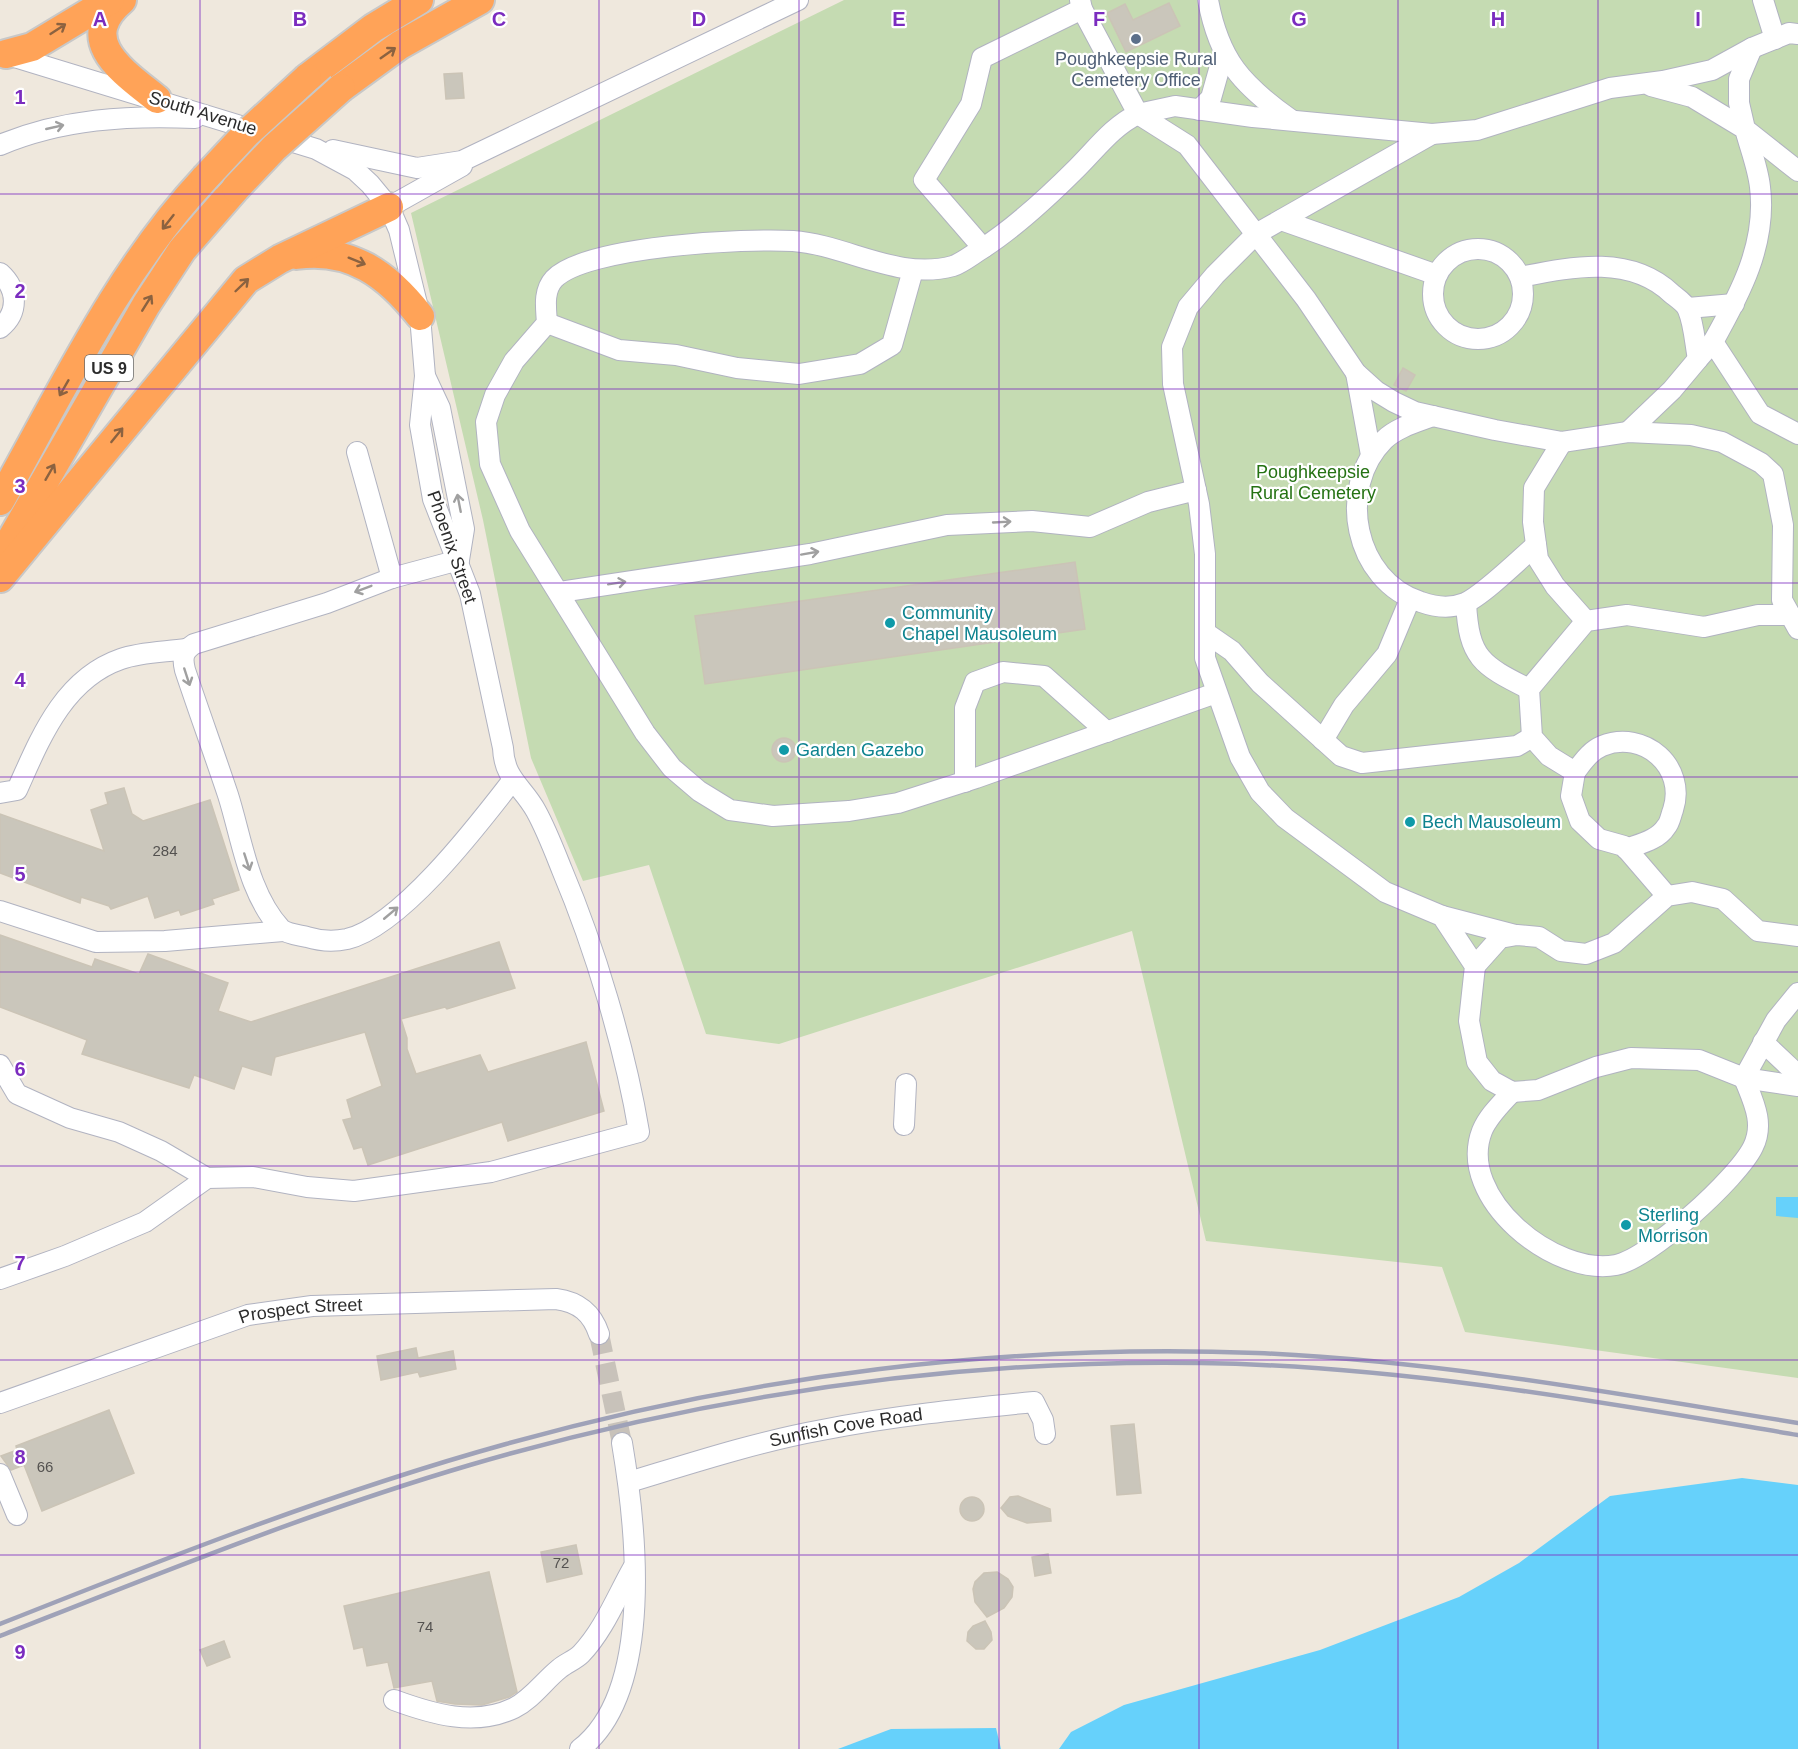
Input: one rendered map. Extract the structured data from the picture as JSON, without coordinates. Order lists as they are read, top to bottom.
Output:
{
  "streets": {
    "highway": ["US 9"],
    "street": [
      "South Avenue",
      "Phoenix Street",
      "Prospect Street",
      "Sunfish Cove Road"
    ]
  },
  "crossings": [
    ["South Avenue", "Phoenix Street"]
  ],
  "parks": ["Poughkeepsie Rural Cemetery"],
  "places": [
    "Poughkeepsie Rural Cemetery Office",
    "Community Chapel Mausoleum",
    "Garden Gazebo",
    "Bech Mausoleum",
    "Sterling Morrison"
  ],
  "house_numbers": [
    "284",
    "66",
    "72",
    "74"
  ],
  "grid": {
    "columns": [
      "A",
      "B",
      "C",
      "D",
      "E",
      "F",
      "G",
      "H",
      "I"
    ],
    "rows": [
      "1",
      "2",
      "3",
      "4",
      "5",
      "6",
      "7",
      "8",
      "9"
    ]
  }
}
